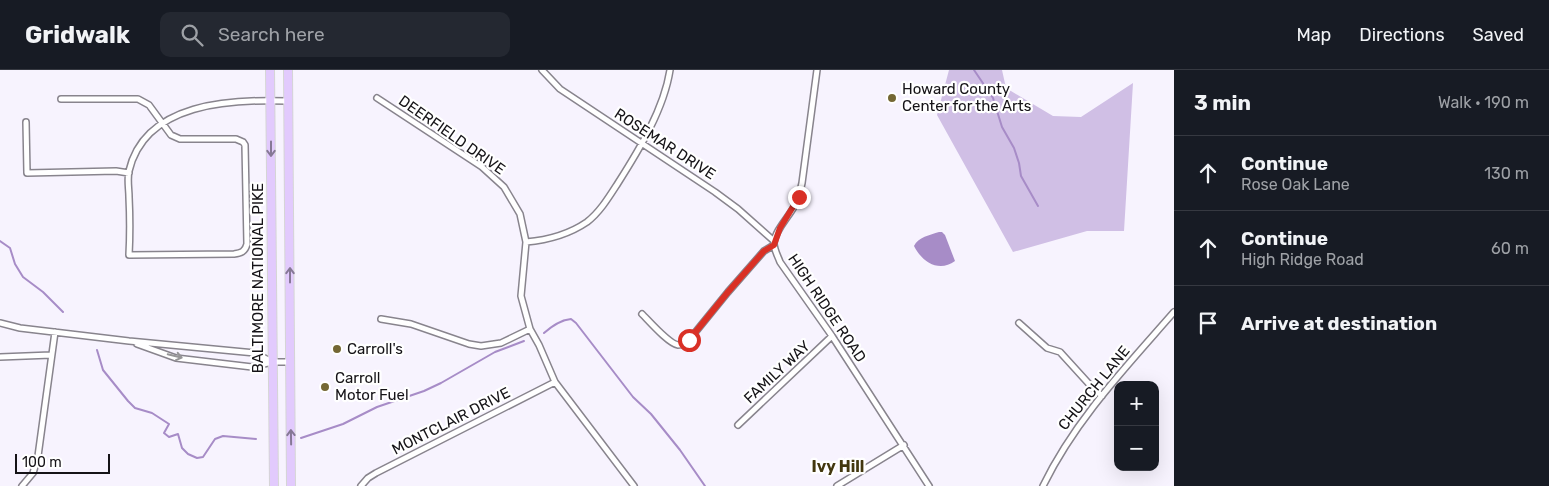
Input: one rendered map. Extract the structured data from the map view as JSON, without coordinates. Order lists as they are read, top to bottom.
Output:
{
  "streets": {
    "main road": ["BALTIMORE NATIONAL PIKE"],
    "street": [
      "DEERFIELD DRIVE",
      "ROSEMAR DRIVE",
      "HIGH RIDGE ROAD",
      "FAMILY WAY",
      "CHURCH LANE",
      "MONTCLAIR DRIVE"
    ]
  },
  "crossings": [
    ["DEERFIELD DRIVE", "MONTCLAIR DRIVE"],
    ["ROSEMAR DRIVE", "HIGH RIDGE ROAD"],
    ["HIGH RIDGE ROAD", "FAMILY WAY"]
  ],
  "districts": ["Ivy Hill"],
  "places": ["Howard County Center for the Arts", "Carroll's", "Carroll Motor Fuel"],
  "scale_bar": "100 m",
  "page": {
    "header": "Gridwalk",
    "search": "Search here",
    "nav": ["Map", "Directions", "Saved"],
    "heading": ["3 min", "Walk · 190 m"],
    "list": [
      ["Continue", "Rose Oak Lane", "130 m"],
      ["Continue", "High Ridge Road", "60 m"],
      "Arrive at destination"
    ],
    "map_buttons": ["+", "−"],
    "scale": "100 m"
  }
}
